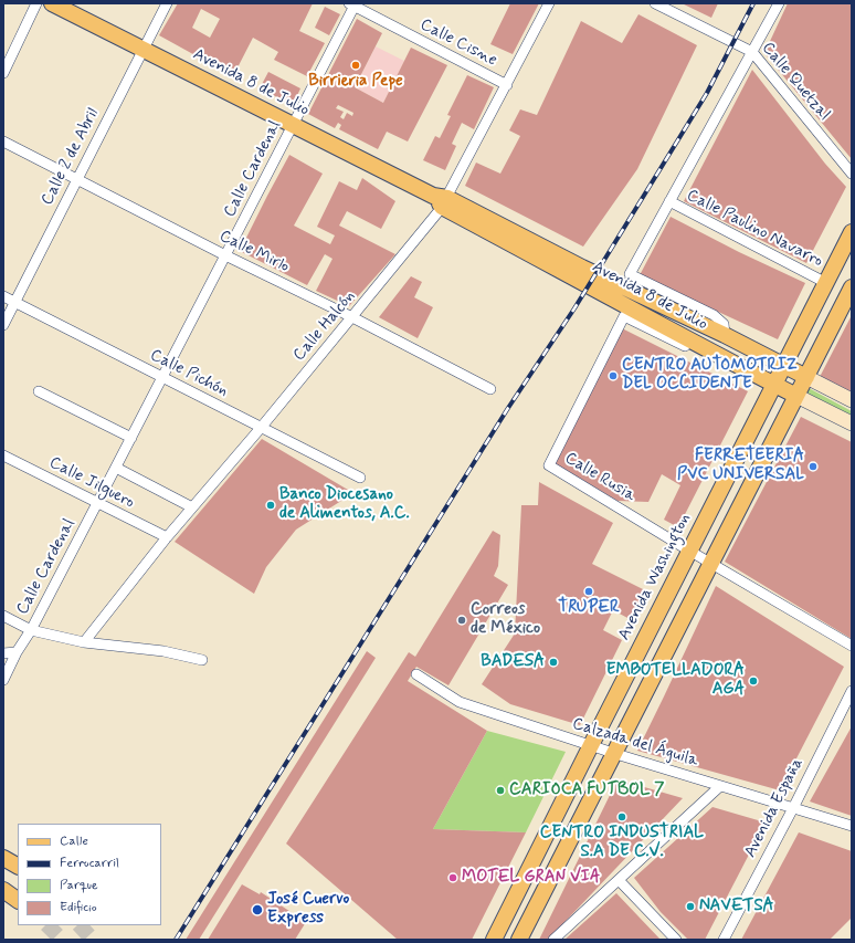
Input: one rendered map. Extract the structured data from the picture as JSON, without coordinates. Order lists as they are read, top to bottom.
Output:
{
  "streets": {
    "main road": ["Avenida 8 de Julio", "Avenida Washington"],
    "street": [
      "Calle Cisne",
      "Calle Quetzal",
      "Calle 2 de Abril",
      "Calle Cardenal",
      "Calle Paulino Navarro",
      "Calle Mirlo",
      "Calle Halcón",
      "Calle Pichón",
      "Calle Rusia",
      "Calle Jilguero",
      "Calzada del Águila",
      "Avenida España"
    ]
  },
  "crossings": [
    ["Calle Cisne", "Calle Cardenal"],
    ["Calle Cisne", "Calle Halcón"],
    ["Avenida 8 de Julio", "Calle 2 de Abril"],
    ["Avenida 8 de Julio", "Calle Cardenal"],
    ["Avenida 8 de Julio", "Calle Halcón"],
    ["Avenida 8 de Julio", "Calle Rusia"],
    ["Avenida 8 de Julio", "Avenida Washington"],
    ["Calle 2 de Abril", "Calle Mirlo"],
    ["Calle 2 de Abril", "Calle Pichón"],
    ["Calle Cardenal", "Calle Mirlo"],
    ["Calle Cardenal", "Calle Pichón"],
    ["Calle Cardenal", "Calle Jilguero"],
    ["Calle Paulino Navarro", "Avenida Washington"],
    ["Calle Mirlo", "Calle Halcón"],
    ["Calle Halcón", "Calle Pichón"],
    ["Calle Halcón", "Calle Jilguero"],
    ["Calle Rusia", "Avenida Washington"],
    ["Avenida Washington", "Calzada del Águila"],
    ["Calzada del Águila", "Avenida España"]
  ],
  "places": [
    "Birrieria Pepe",
    "CENTRO AUTOMOTRIZ DEL OCCIDENTE",
    "FERRETEERIA PVC UNIVERSAL",
    "Banco Diocesano de Alimentos, A.C.",
    "TRUPER",
    "Correos de México",
    "BADESA",
    "EMBOTELLADORA AGA",
    "CARIOCA FUTBOL 7",
    "CENTRO INDUSTRIAL S.A DE C.V.",
    "MOTEL GRAN VIA",
    "NAVETSA",
    "José Cuervo Express"
  ],
  "legend": [
    "Calle",
    "Ferrocarril",
    "Parque",
    "Edificio"
  ]
}
